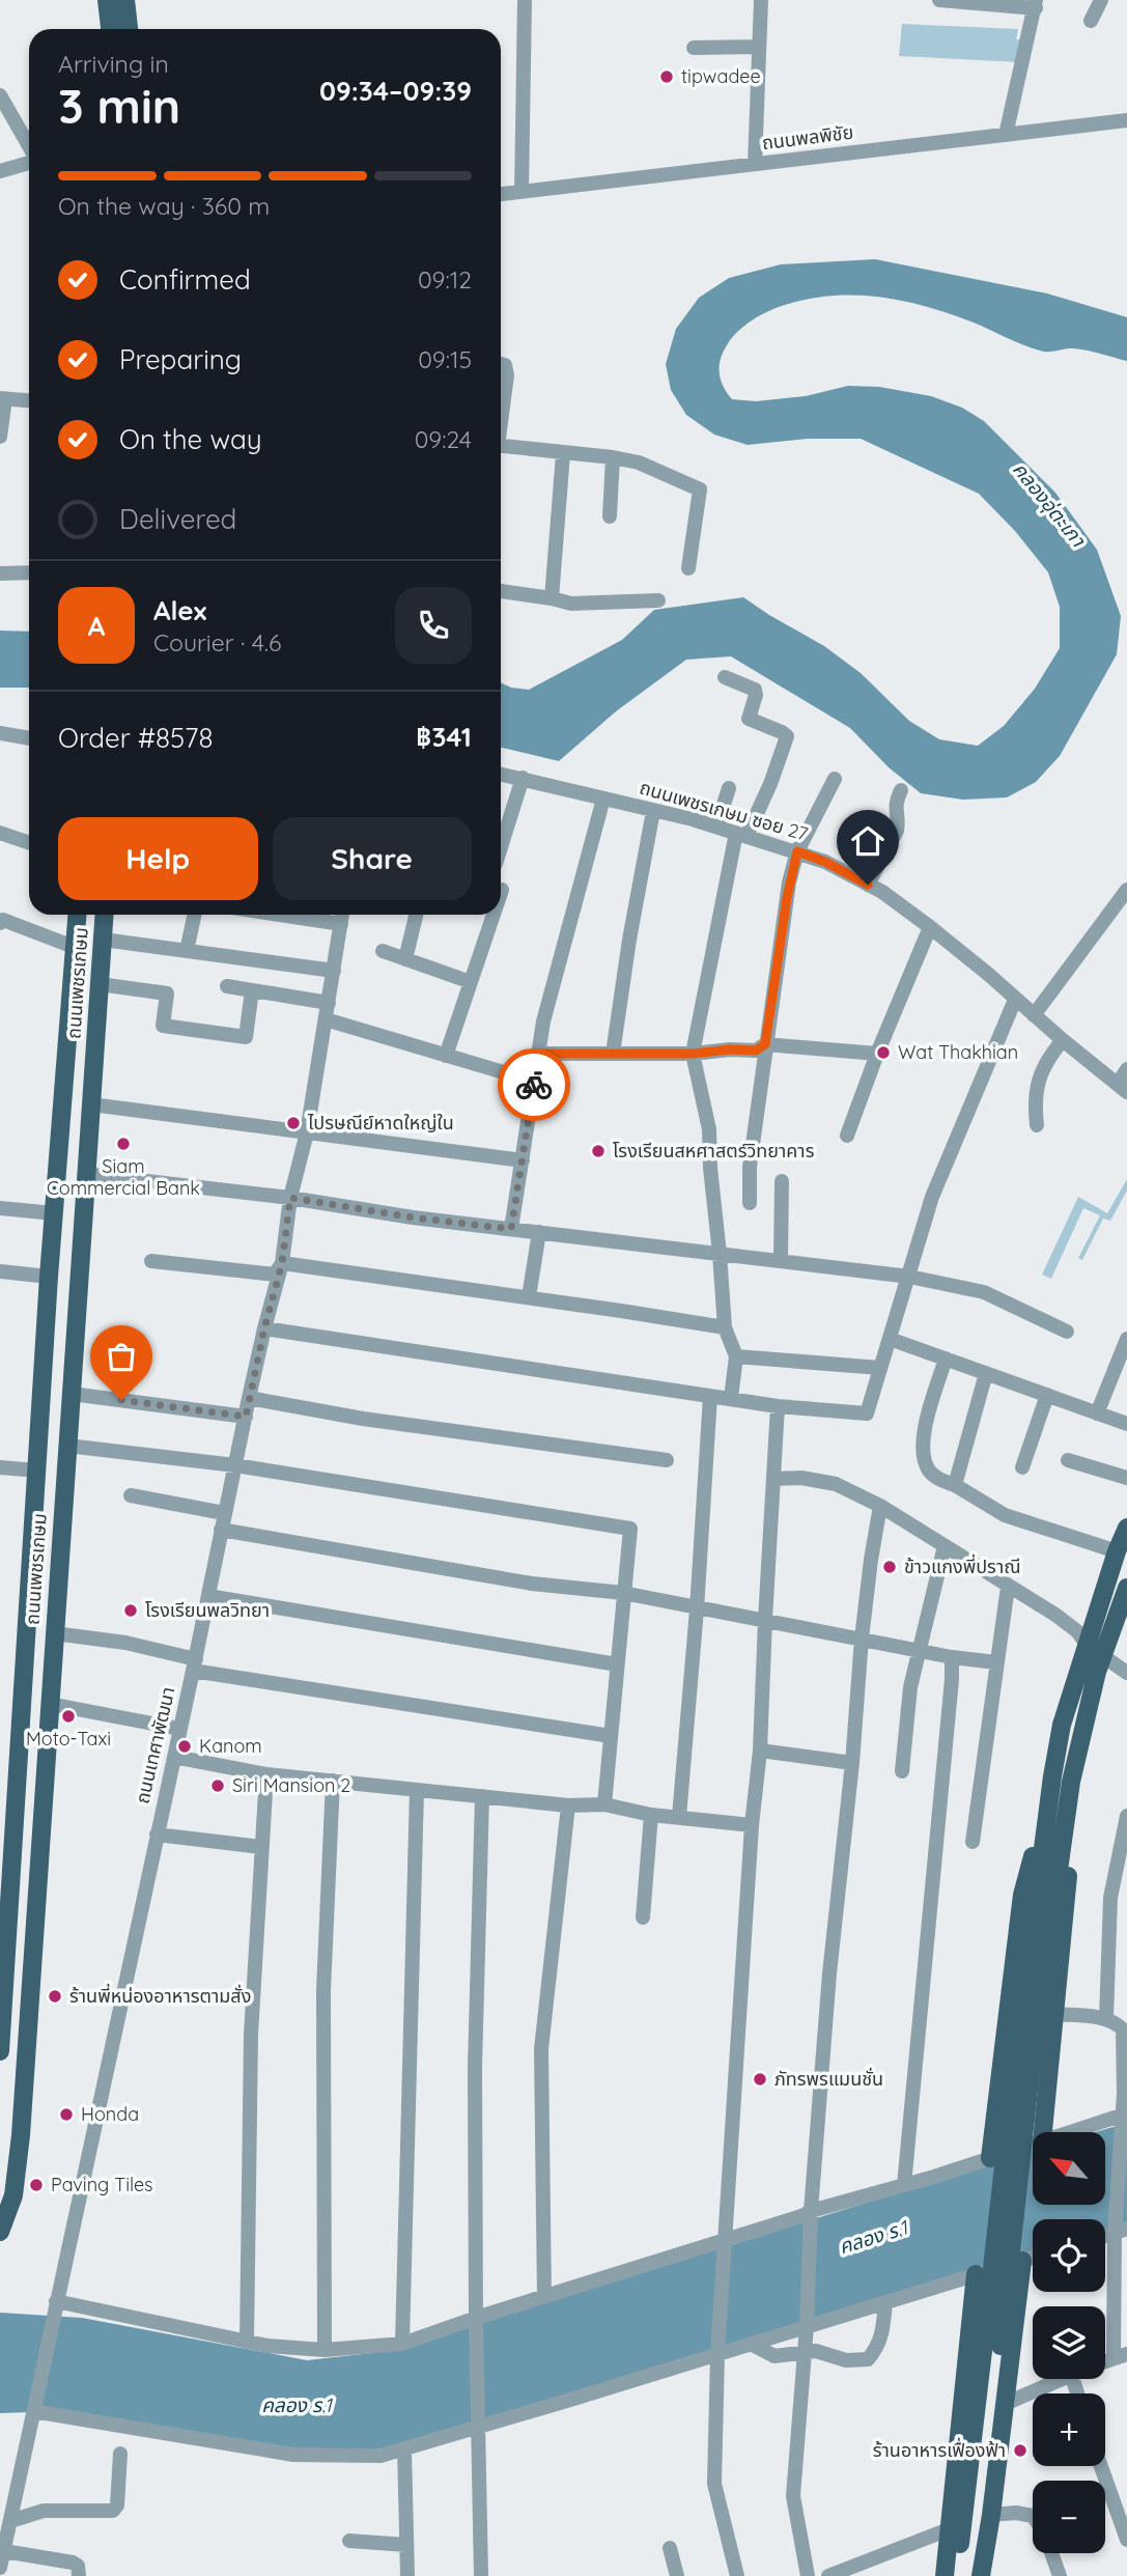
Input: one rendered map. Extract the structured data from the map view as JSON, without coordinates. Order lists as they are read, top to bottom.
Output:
{
  "streets": {
    "main road": ["ถนนเพชรเกษม"],
    "street": ["ถนนพลพิชัย", "ถนนเพชรเกษม ซอย 27", "ถนนเทศาพัฒนา"]
  },
  "water": ["คลองอุ่ตะเภา", "คลอง ร.1"],
  "places": [
    "tipwadee",
    "Wat Thakhian",
    "ไปรษณีย์หาดใหญ่ใน",
    "Siam Commercial Bank",
    "โรงเรียนสหศาสตร์วิทยาคาร",
    "ข้าวแกงพี่ปราณี",
    "โรงเรียนพลวิทยา",
    "Moto-Taxi",
    "Kanom",
    "Siri Mansion 2",
    "ร้านพี่หน่องอาหารตามสั่ง",
    "ภัทรพรแมนชั่น",
    "Honda",
    "Paving Tiles",
    "ร้านอาหารเฟื่องฟ้า"
  ],
  "north": "top left",
  "page": {
    "heading": ["3 min", "Arriving in", "09:34–09:39"],
    "panel": [
      "Alex",
      "Courier · 4.6",
      "Order #8578",
      "฿341"
    ],
    "bar": "On the way · 360 m",
    "list": [
      ["Confirmed", "09:12"],
      ["Preparing", "09:15"],
      ["On the way", "09:24"],
      "Delivered"
    ],
    "round": "A",
    "buttons": ["Help", "Share"],
    "map_buttons": ["+", "−"]
  }
}
